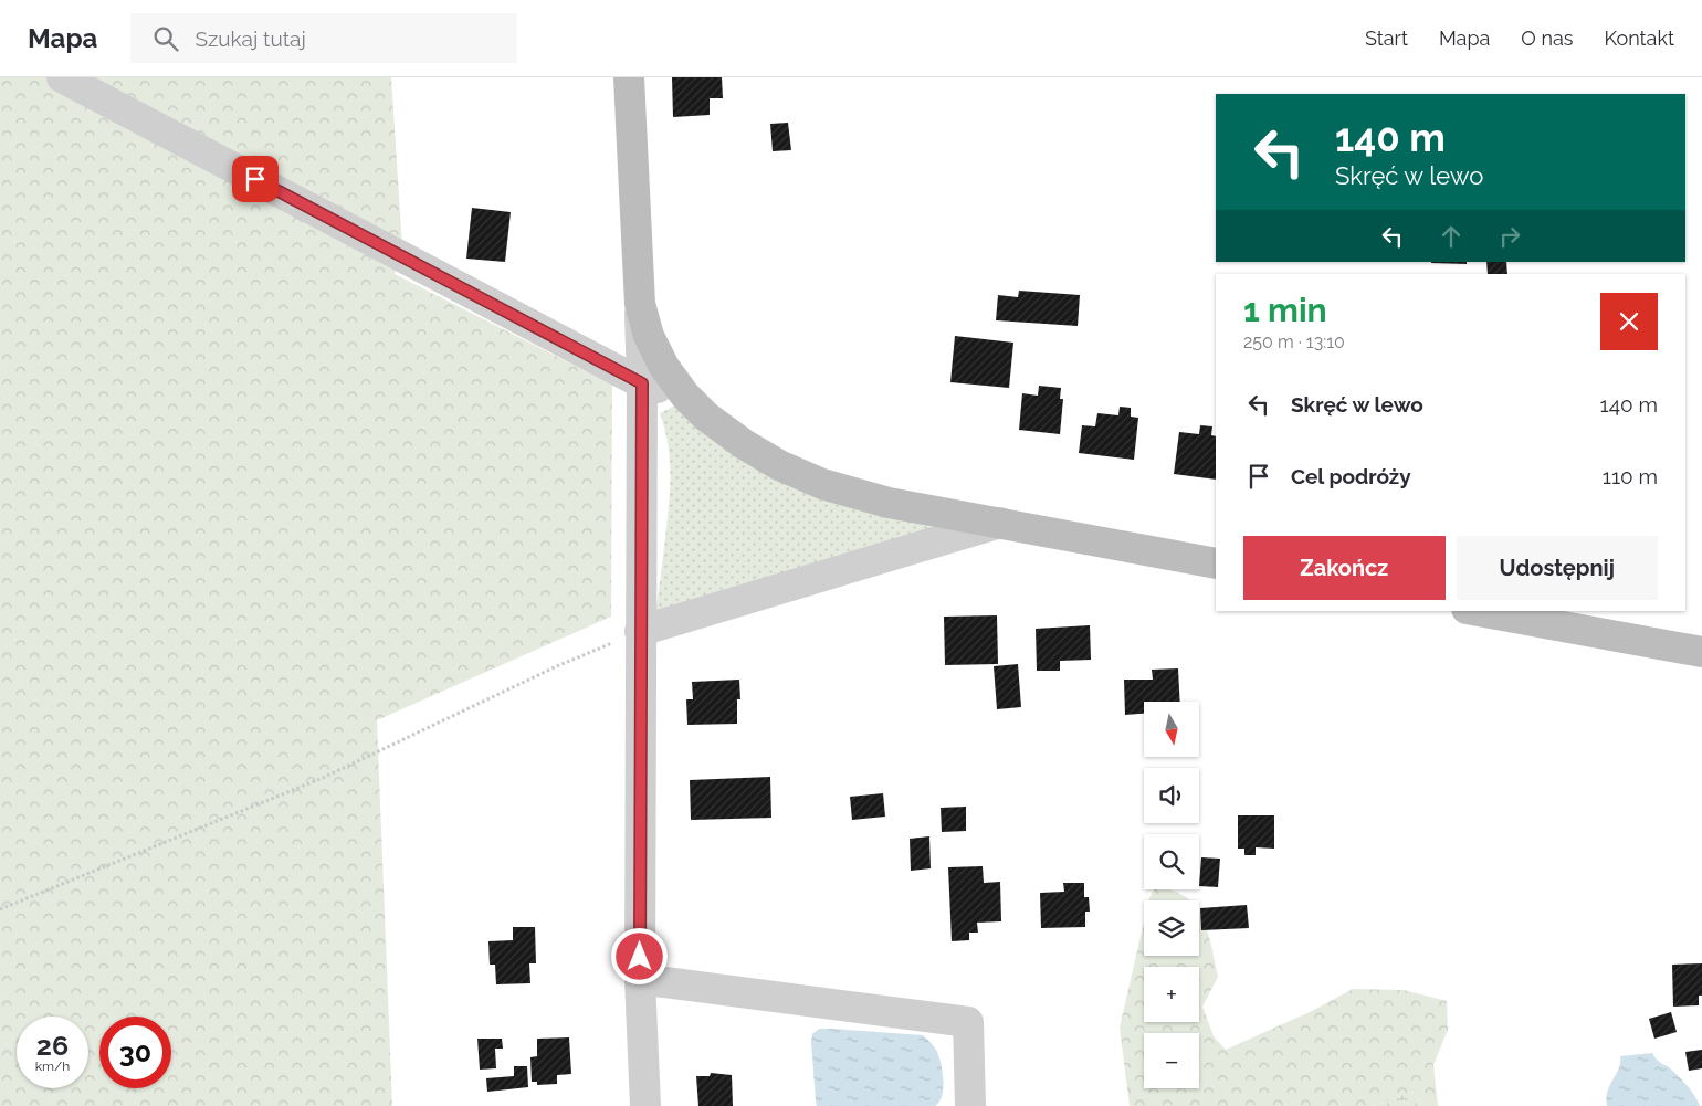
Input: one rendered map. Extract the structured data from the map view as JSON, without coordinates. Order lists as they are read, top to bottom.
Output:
{
  "north": "bottom",
  "page": {
    "header": "Mapa",
    "search": "Szukaj tutaj",
    "nav": [
      "Start",
      "Mapa",
      "O nas",
      "Kontakt"
    ],
    "turn": ["140 m", "Skręć w lewo"],
    "heading": ["1 min", "250 m · 13:10"],
    "list": [
      {
        "name": "Skręć w lewo",
        "value": "140 m"
      },
      {
        "name": "Cel podróży",
        "value": "110 m"
      }
    ],
    "buttons": ["Zakończ", "Udostępnij"],
    "map_buttons": ["+", "−"],
    "speed": "26 km/h",
    "limit": "30"
  }
}
